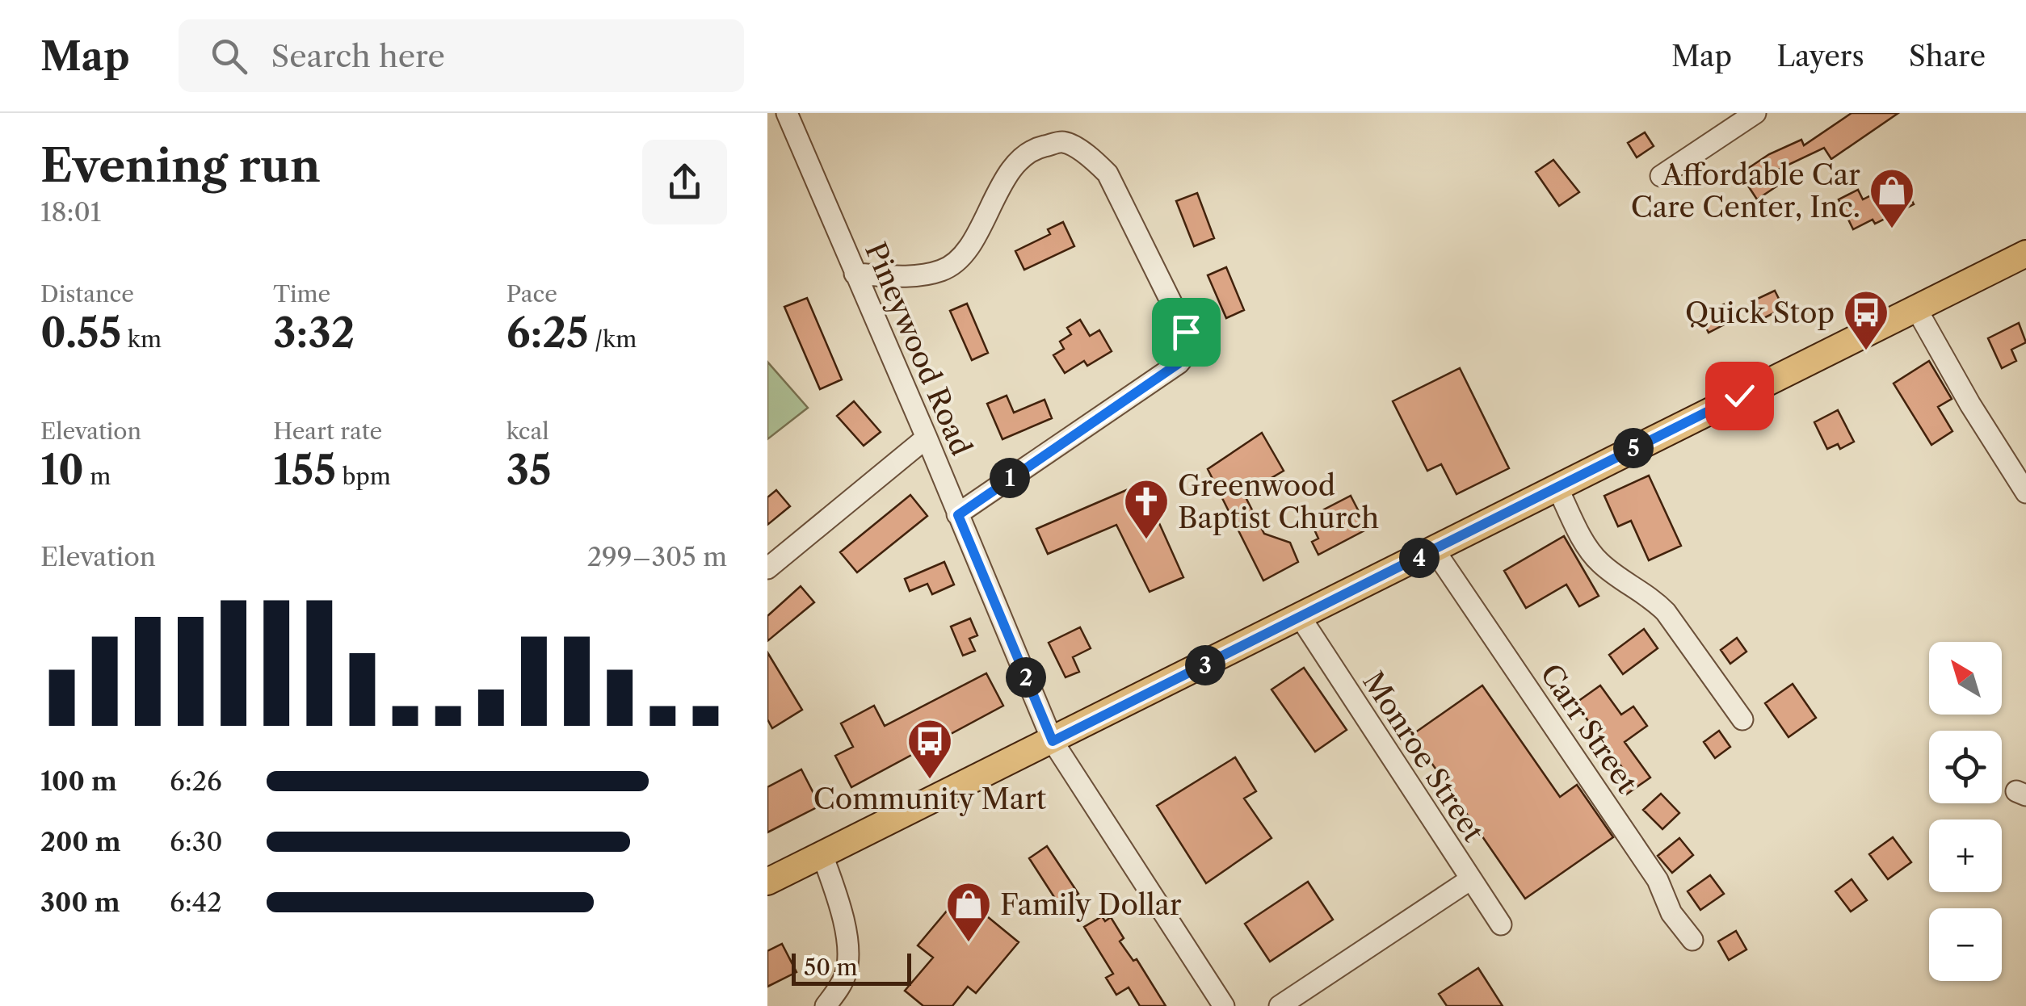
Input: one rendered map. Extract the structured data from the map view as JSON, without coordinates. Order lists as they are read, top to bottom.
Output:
{
  "streets": {
    "street": ["Pineywood Road", "Carr Street", "Monroe Street"]
  },
  "places": {
    "shop": ["Affordable Car Care Center, Inc.", "Family Dollar"],
    "bus stop": ["Quick Stop", "Community Mart"],
    "church": ["Greenwood Baptist Church"]
  },
  "scale_bar": "50 m",
  "north": "top left",
  "page": {
    "header": "Map",
    "search": "Search here",
    "nav": ["Map", "Layers", "Share"],
    "heading": ["Evening run", "18:01"],
    "stats": [
      ["Distance", "0.55 km"],
      ["Time", "3:32"],
      ["Pace", "6:25 /km"],
      ["Elevation", "10 m"],
      ["Heart rate", "155 bpm"],
      ["kcal", "35"]
    ],
    "pins": [
      "5",
      "1",
      "4",
      "3",
      "2"
    ],
    "chart": ["Elevation", "299–305 m"],
    "map_buttons": ["+", "−"],
    "list": [
      {
        "name": "100 m",
        "note": "6:26"
      },
      {
        "name": "200 m",
        "note": "6:30"
      },
      {
        "name": "300 m",
        "note": "6:42"
      }
    ],
    "scale": "50 m"
  }
}
